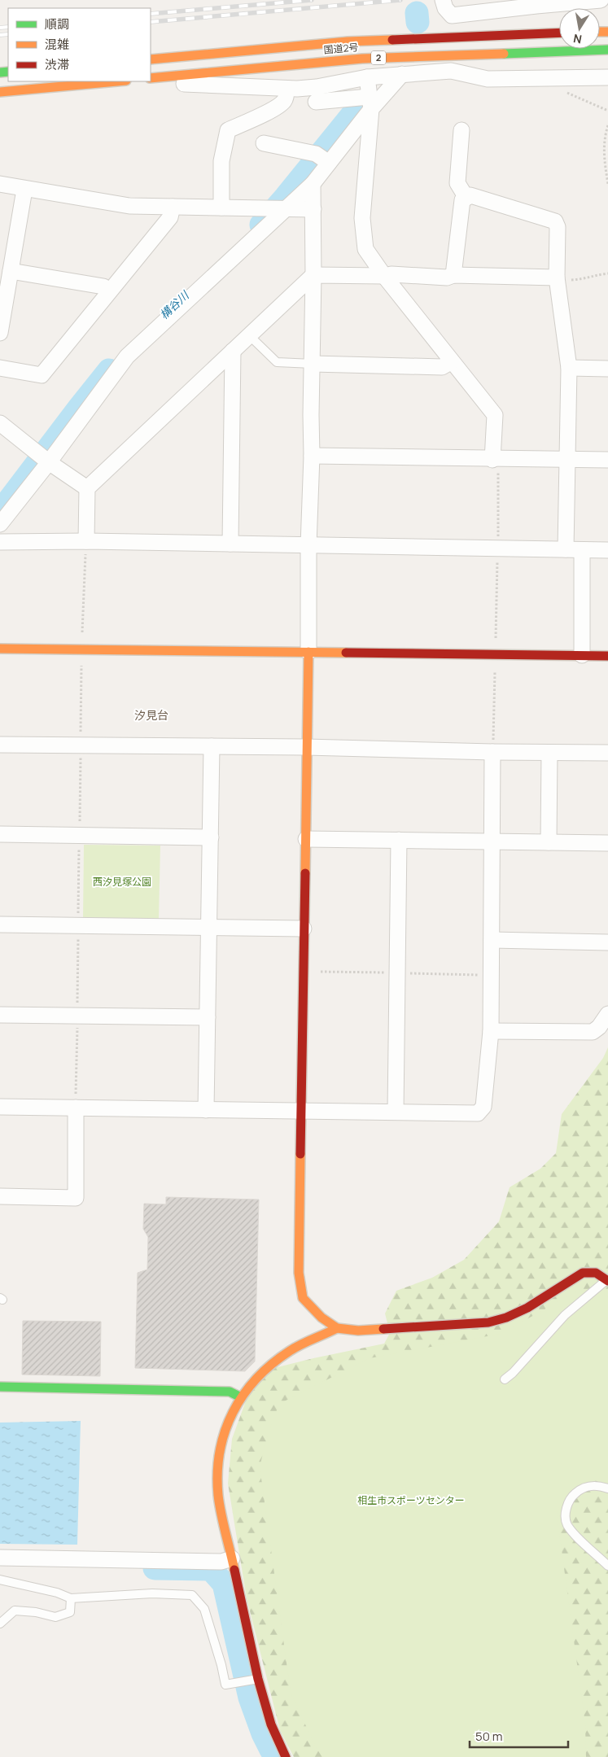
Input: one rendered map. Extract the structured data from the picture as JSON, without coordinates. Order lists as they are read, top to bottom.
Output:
{
  "streets": {
    "main road": ["国道2号", "2"]
  },
  "districts": ["汐見台"],
  "water": ["構谷川"],
  "parks": ["西汐見塚公園", "相生市スポーツセンター"],
  "legend": ["順調", "混雑", "渋滞"],
  "scale_bar": "50 m",
  "north": "bottom"
}
